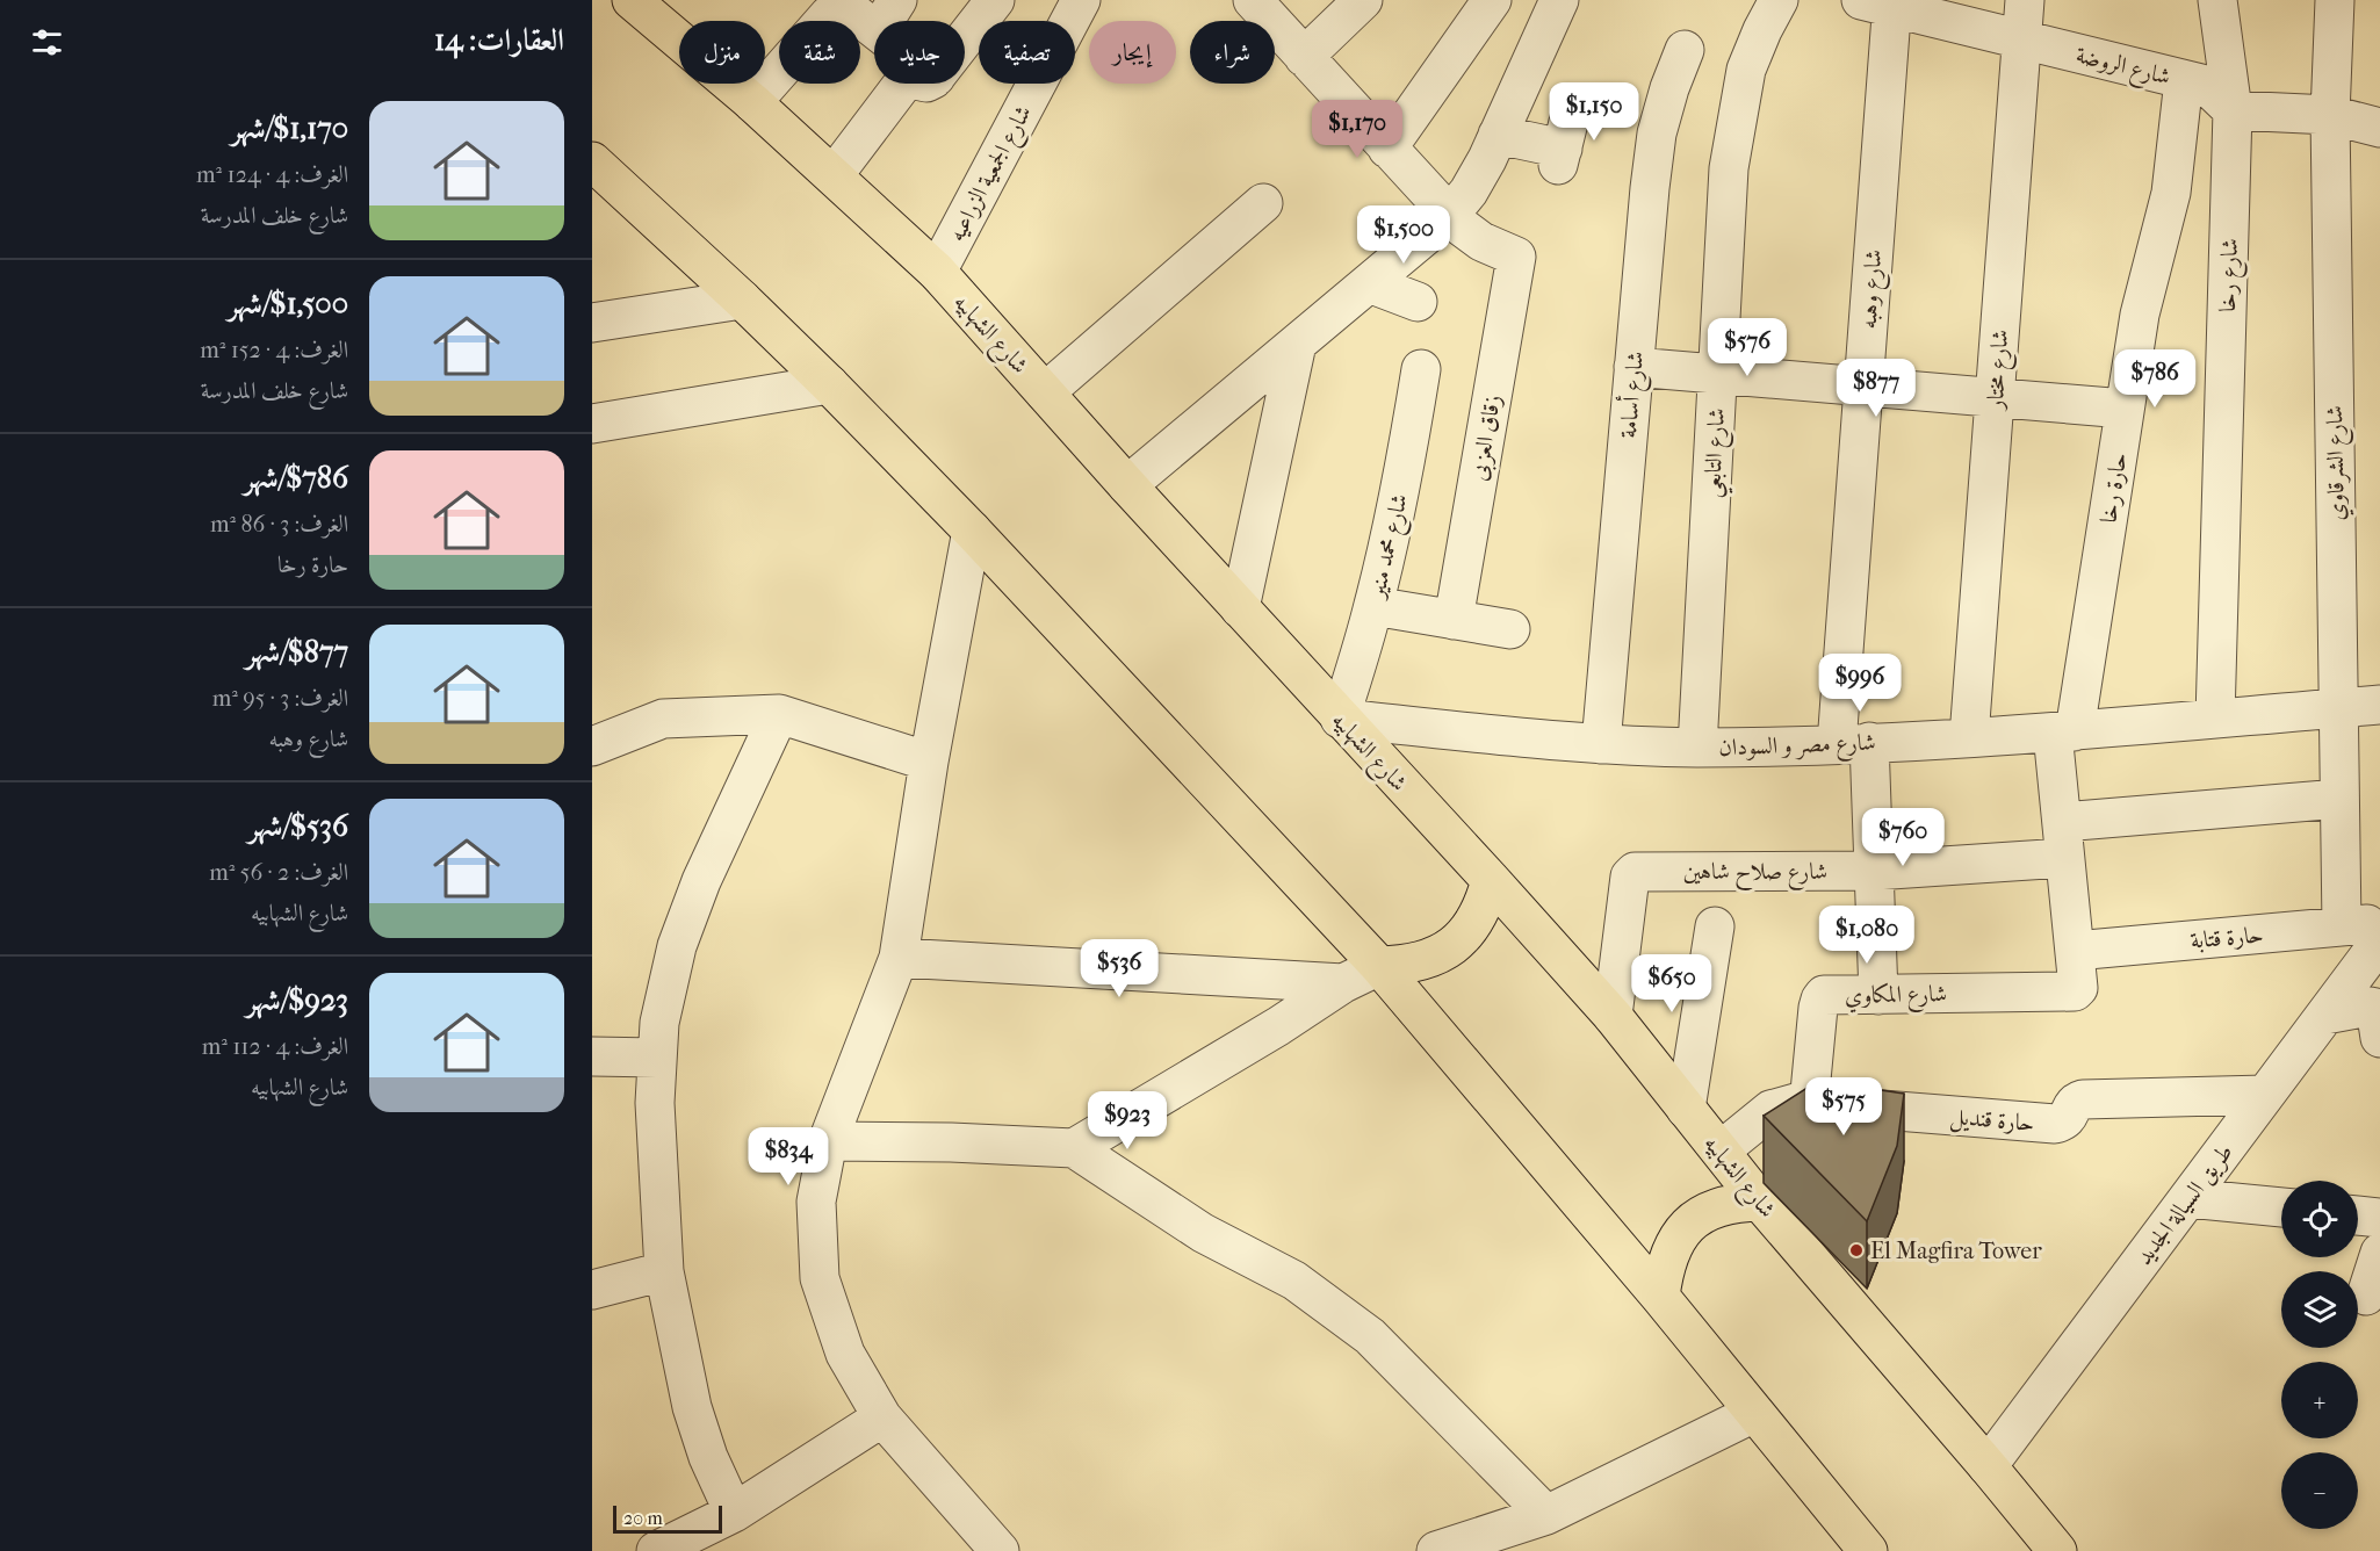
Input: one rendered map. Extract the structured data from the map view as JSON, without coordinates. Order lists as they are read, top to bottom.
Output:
{
  "streets": {
    "highway": ["شارع الشهابيه"],
    "street": [
      "شارع الروضة",
      "شارع الجمعية الزراعيه",
      "شارع رخا",
      "شارع وهبه",
      "شارع مختار",
      "شارع أسامة",
      "زقاق العزبى",
      "شارع التابعي",
      "شارع الشرقاوي",
      "حارة رخا",
      "شارع محمد منير",
      "شارع مصر و السودان",
      "شارع صلاح شاهين",
      "حارة قتابة",
      "شارع المكاوي",
      "حارة قنديل",
      "طريق السيالة الجديد"
    ]
  },
  "crossings": [
    ["شارع الروضة", "شارع رخا"],
    ["شارع الروضة", "شارع وهبه"],
    ["شارع الروضة", "شارع مختار"],
    ["شارع الروضة", "حارة رخا"],
    ["شارع الجمعية الزراعيه", "شارع الشهابيه"],
    ["شارع رخا", "شارع مصر و السودان"],
    ["شارع وهبه", "شارع مصر و السودان"],
    ["شارع وهبه", "شارع صلاح شاهين"],
    ["شارع وهبه", "شارع المكاوي"],
    ["شارع الشهابيه", "شارع محمد منير"],
    ["شارع الشهابيه", "شارع مصر و السودان"],
    ["شارع الشهابيه", "شارع صلاح شاهين"],
    ["شارع الشهابيه", "حارة قنديل"],
    ["شارع الشهابيه", "طريق السيالة الجديد"],
    ["شارع مختار", "شارع مصر و السودان"],
    ["شارع أسامة", "شارع مصر و السودان"],
    ["شارع التابعي", "شارع مصر و السودان"],
    ["شارع الشرقاوي", "شارع مصر و السودان"],
    ["شارع الشرقاوي", "شارع صلاح شاهين"],
    ["شارع الشرقاوي", "حارة قتابة"],
    ["حارة رخا", "شارع مصر و السودان"],
    ["حارة رخا", "شارع صلاح شاهين"],
    ["حارة رخا", "حارة قتابة"],
    ["حارة رخا", "شارع المكاوي"],
    ["شارع محمد منير", "شارع مصر و السودان"],
    ["شارع المكاوي", "حارة قنديل"],
    ["حارة قنديل", "طريق السيالة الجديد"]
  ],
  "places": ["El Magfira Tower"],
  "scale_bar": "20 m",
  "page": {
    "heading": "العقارات: 14",
    "chip": [
      "شراء",
      "إيجار",
      "تصفية",
      "جديد",
      "شقة",
      "منزل"
    ],
    "price": [
      "$1,150",
      "$1,170",
      "$1,500",
      "$576",
      "$786",
      "$877",
      "$996",
      "$760",
      "$1,080",
      "$536",
      "$650",
      "$575",
      "$923",
      "$834"
    ],
    "list": [
      {
        "name": "$1,170/شهر",
        "note": "الغرف: 4 · 124 m² · شارع خلف المدرسة"
      },
      {
        "name": "$1,500/شهر",
        "note": "الغرف: 4 · 152 m² · شارع خلف المدرسة"
      },
      {
        "name": "$786/شهر",
        "note": "الغرف: 3 · 86 m² · حارة رخا"
      },
      {
        "name": "$877/شهر",
        "note": "الغرف: 3 · 95 m² · شارع وهبه"
      },
      {
        "name": "$536/شهر",
        "note": "الغرف: 2 · 56 m² · شارع الشهابيه"
      },
      {
        "name": "$923/شهر",
        "note": "الغرف: 4 · 112 m² · شارع الشهابيه"
      }
    ],
    "map_buttons": ["+", "−"],
    "scale": "20 m"
  }
}
